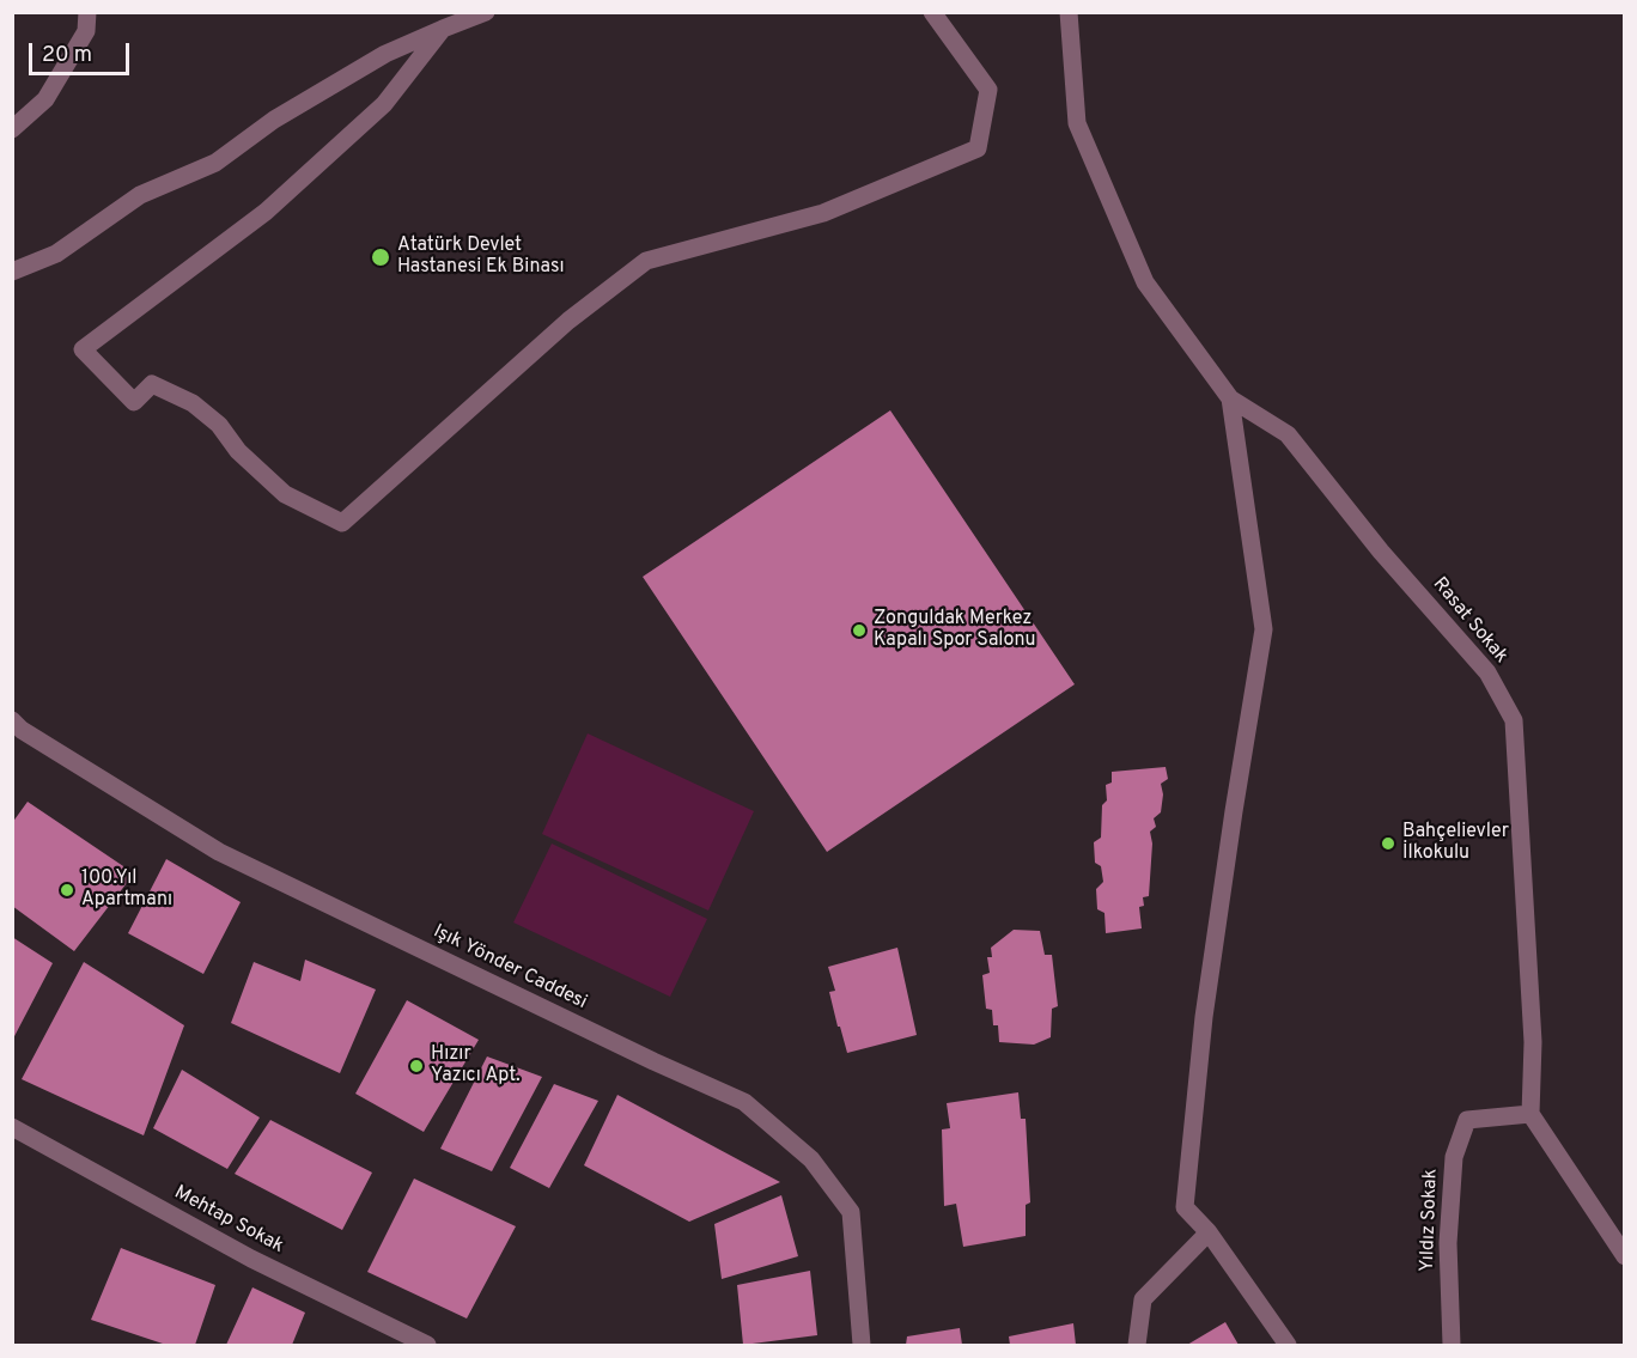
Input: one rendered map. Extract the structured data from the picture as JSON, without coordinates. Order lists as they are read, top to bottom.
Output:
{
  "streets": {
    "street": [
      "Rasat Sokak",
      "Işık Yönder Caddesi",
      "Mehtap Sokak",
      "Yıldız Sokak"
    ]
  },
  "crossings": [
    ["Rasat Sokak", "Yıldız Sokak"]
  ],
  "places": [
    "Atatürk Devlet Hastanesi Ek Binası",
    "Zonguldak Merkez Kapalı Spor Salonu",
    "Bahçelievler İlkokulu",
    "100.Yıl Apartmanı",
    "Hızır Yazıcı Apt."
  ],
  "scale_bar": "20 m"
}
